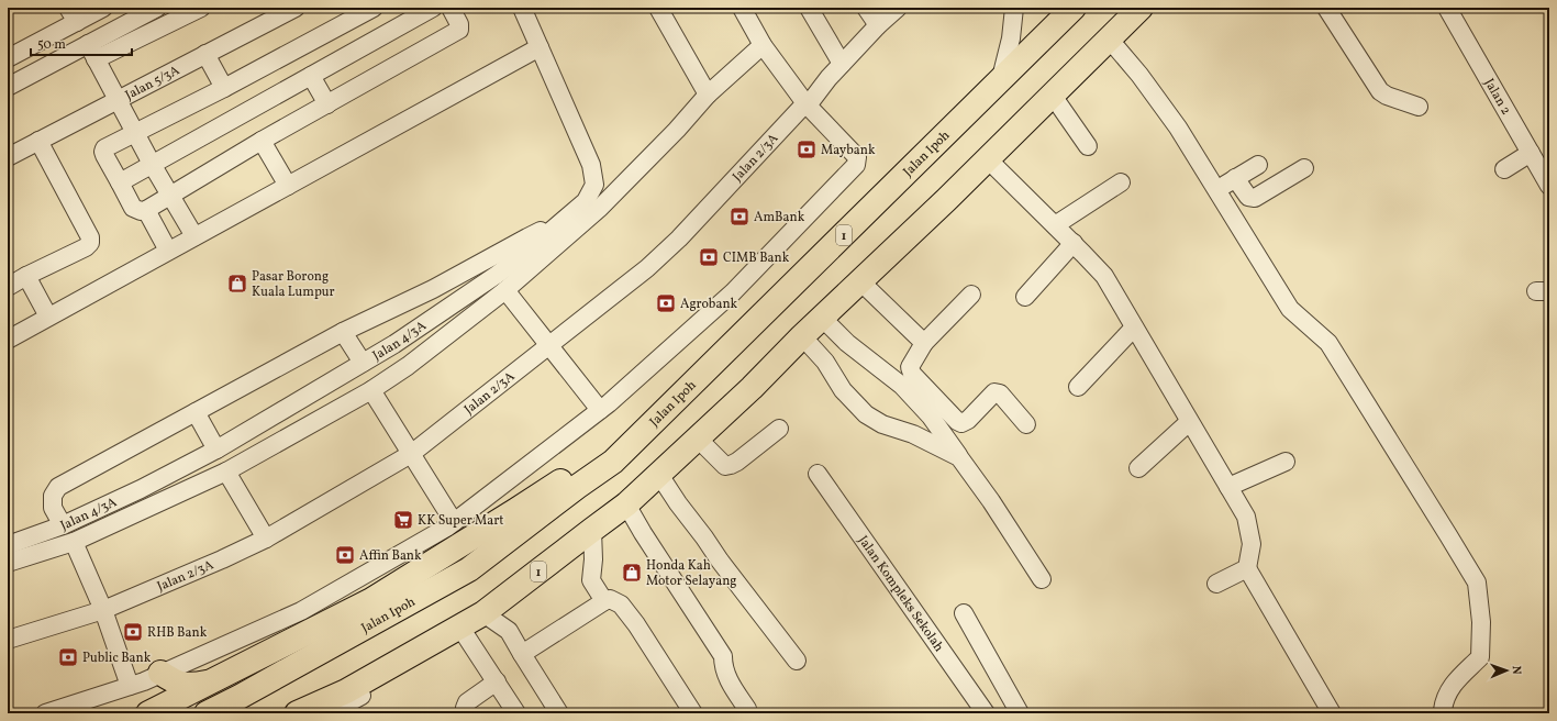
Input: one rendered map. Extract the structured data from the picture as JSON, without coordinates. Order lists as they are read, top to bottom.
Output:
{
  "streets": {
    "highway": ["Jalan Ipoh", "1"],
    "street": [
      "Jalan 5/3A",
      "Jalan 2",
      "Jalan 2/3A",
      "Jalan 4/3A",
      "Jalan Kompleks Sekolah"
    ]
  },
  "places": {
    "bank": [
      "Maybank",
      "AmBank",
      "CIMB Bank",
      "Agrobank",
      "Affin Bank",
      "RHB Bank",
      "Public Bank"
    ],
    "shop": ["Pasar Borong Kuala Lumpur", "Honda Kah Motor Selayang"],
    "supermarket": ["KK Super Mart"]
  },
  "scale_bar": "50 m",
  "north": "right"
}
